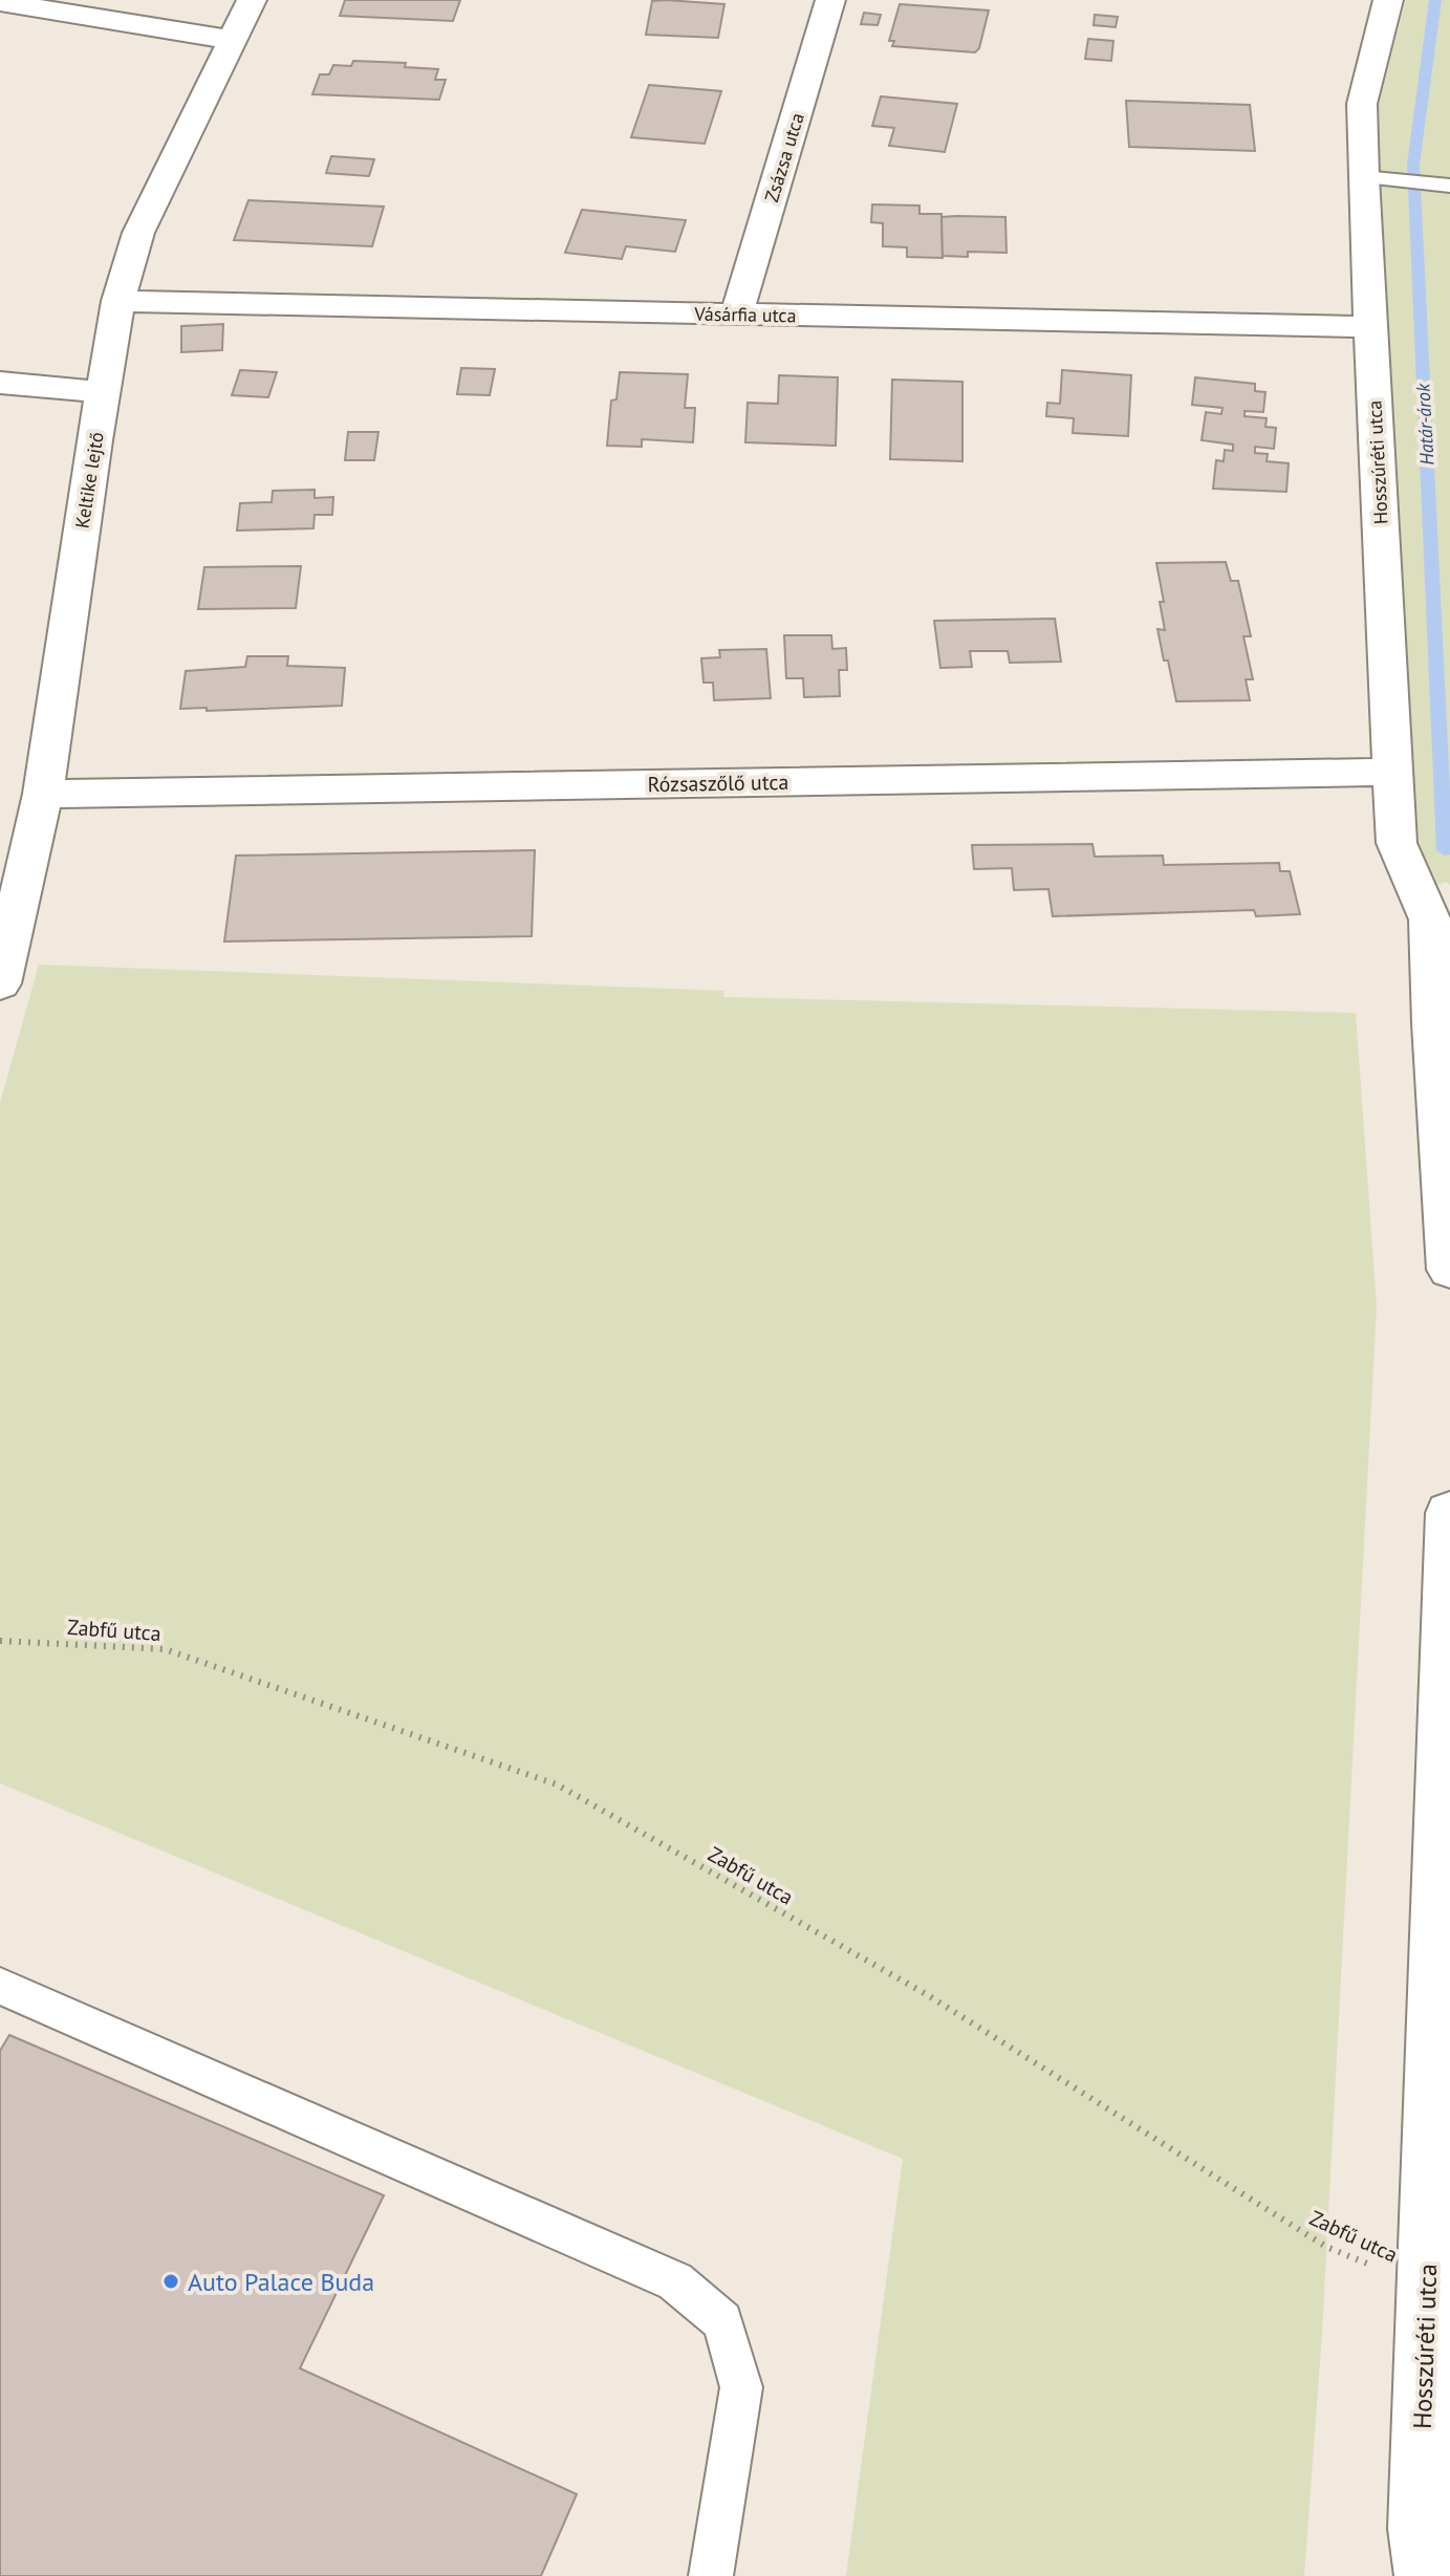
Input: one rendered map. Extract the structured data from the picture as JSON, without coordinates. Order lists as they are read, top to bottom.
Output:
{
  "streets": {
    "street": [
      "Zsázsa utca",
      "Vásárfia utca",
      "Hosszúréti utca",
      "Keltike lejtő",
      "Rózsaszőlő utca"
    ],
    "path": ["Zabfű utca"]
  },
  "crossings": [
    ["Zsázsa utca", "Vásárfia utca"],
    ["Vásárfia utca", "Hosszúréti utca"],
    ["Vásárfia utca", "Keltike lejtő"],
    ["Hosszúréti utca", "Rózsaszőlő utca"],
    ["Hosszúréti utca", "Zabfű utca"],
    ["Keltike lejtő", "Rózsaszőlő utca"]
  ],
  "water": ["Határ-árok"],
  "places": ["Auto Palace Buda"]
}
